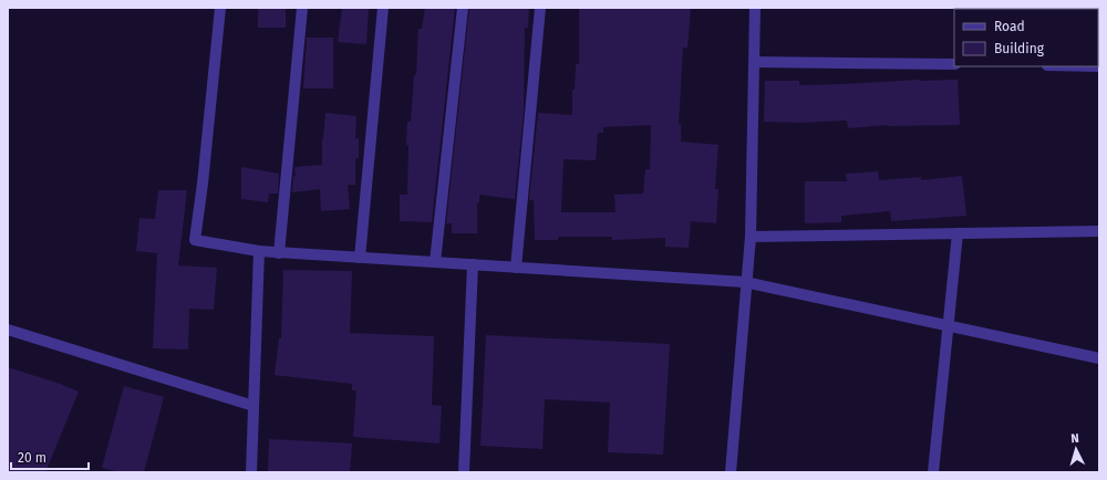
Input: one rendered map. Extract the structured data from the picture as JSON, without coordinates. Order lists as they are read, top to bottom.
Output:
{
  "legend": ["Road", "Building"],
  "scale_bar": "20 m",
  "north": "top"
}
